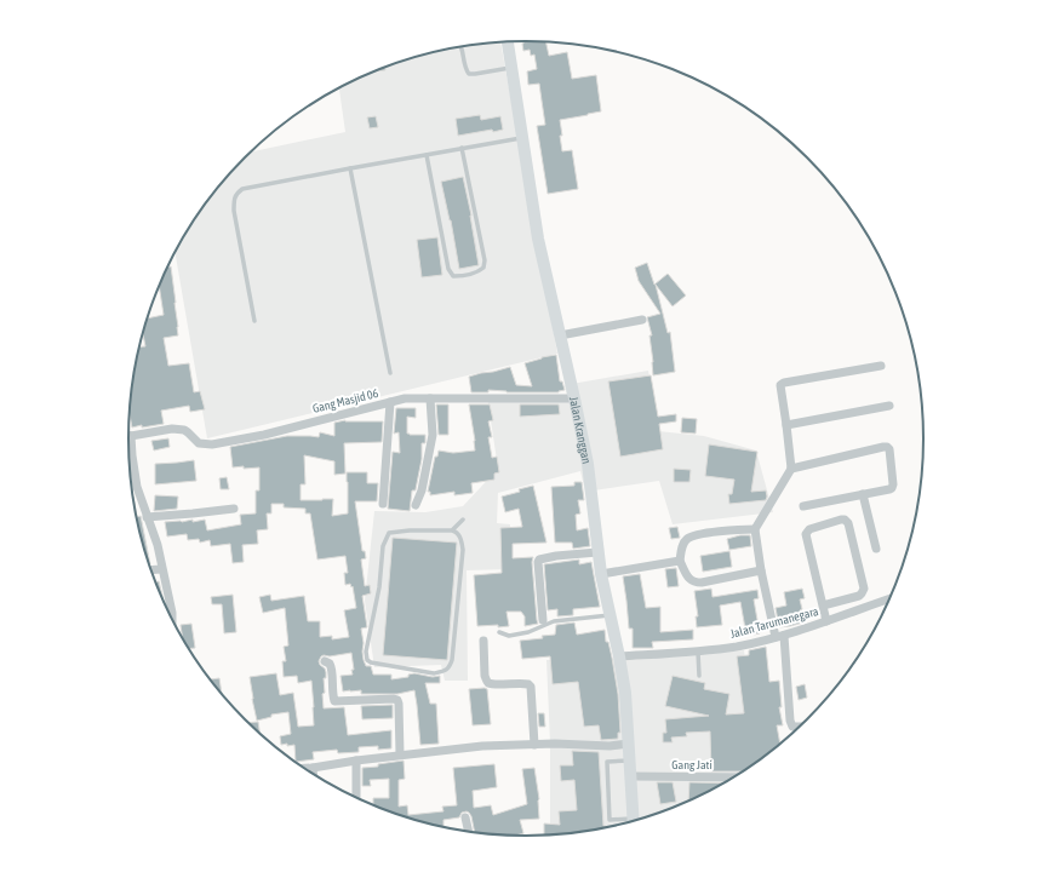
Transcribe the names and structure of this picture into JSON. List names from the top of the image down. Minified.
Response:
{"streets":{"main road":["Jalan Kranggan"],"street":["Gang Masjid 06","Jalan Tarumanegara","Gang Jati"]},"crossings":[["Gang Masjid 06","Jalan Kranggan"],["Jalan Kranggan","Jalan Tarumanegara"],["Jalan Kranggan","Gang Jati"]]}
